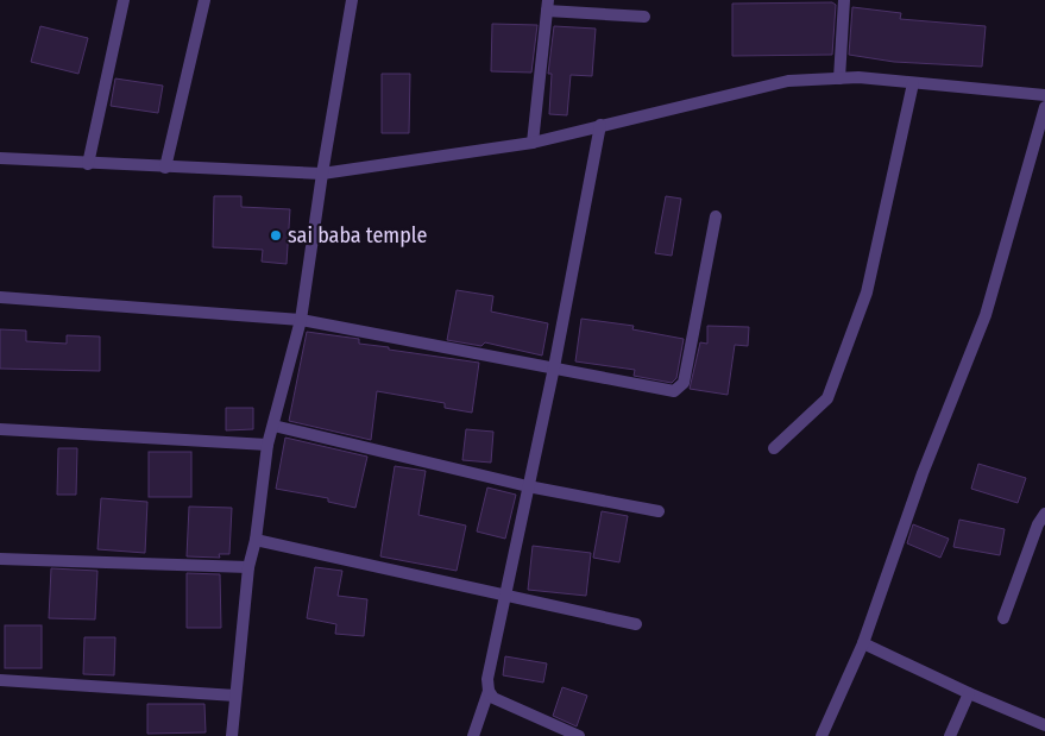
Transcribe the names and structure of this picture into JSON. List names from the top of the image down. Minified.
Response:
{"places":["sai baba temple"]}
